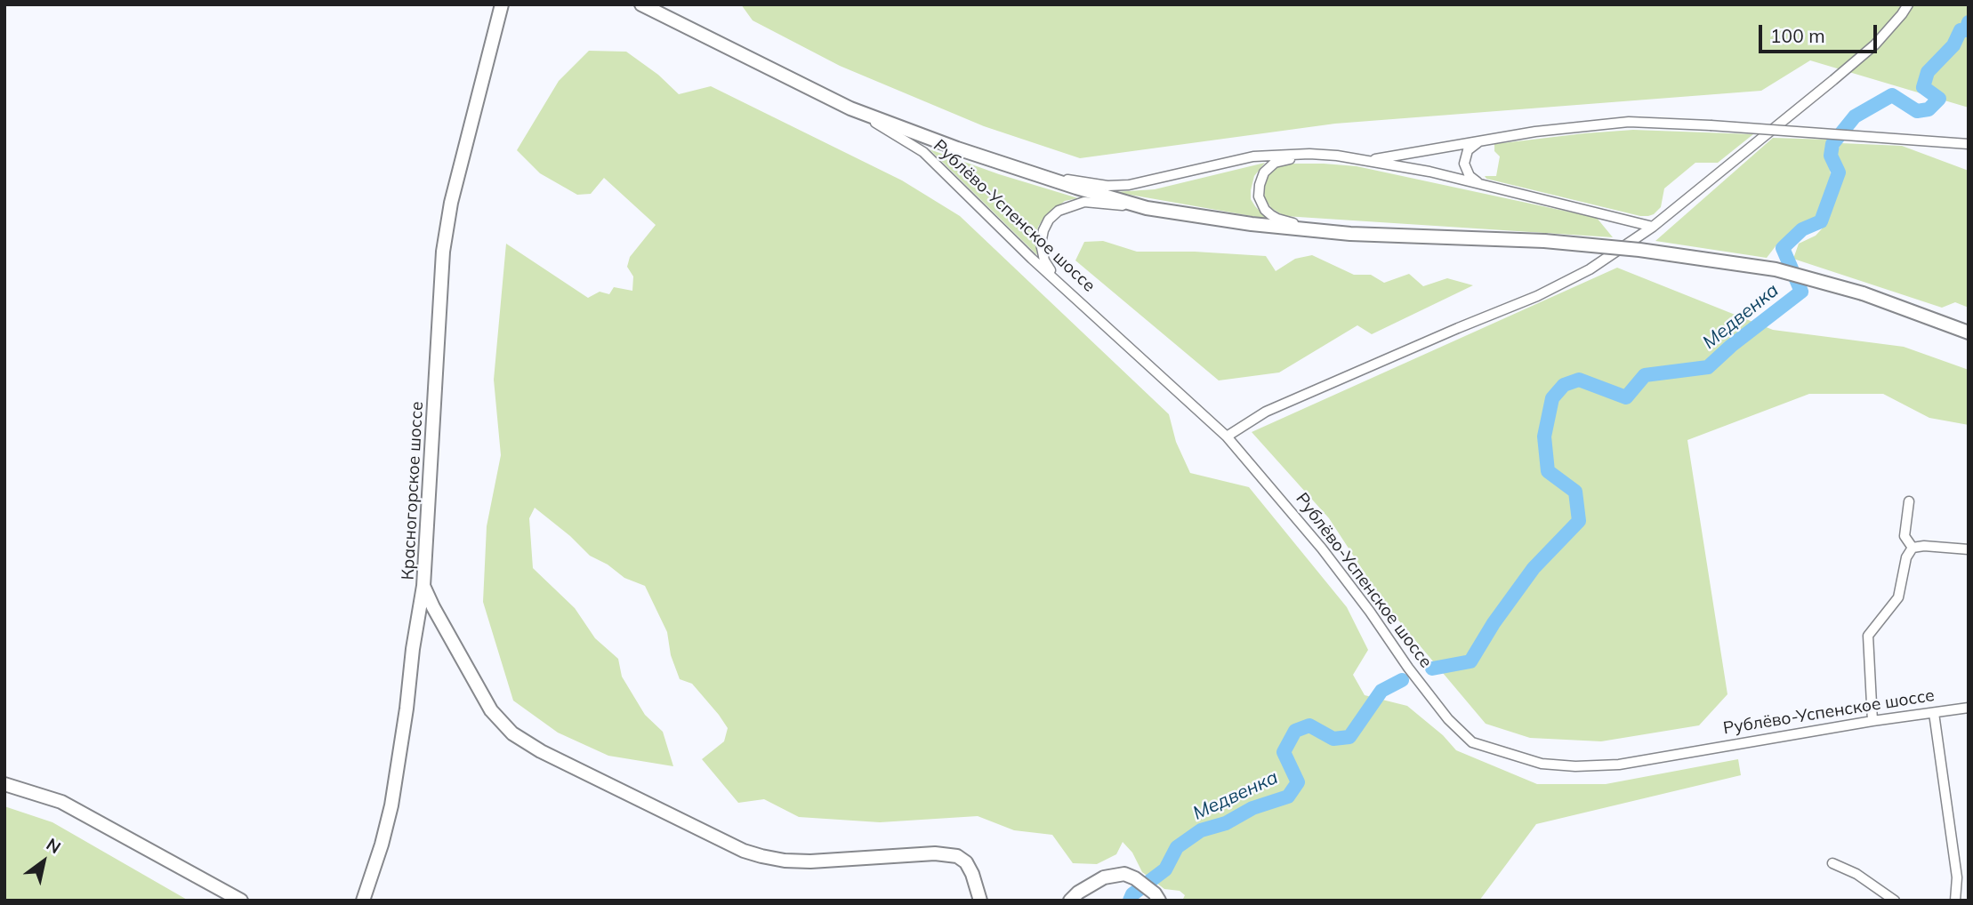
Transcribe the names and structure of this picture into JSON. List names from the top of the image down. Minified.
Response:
{"streets":{"main road":["Рублёво-Успенское шоссе","Красногорское шоссе"]},"water":["Медвенка"],"scale_bar":"100 m","north":"top right"}
